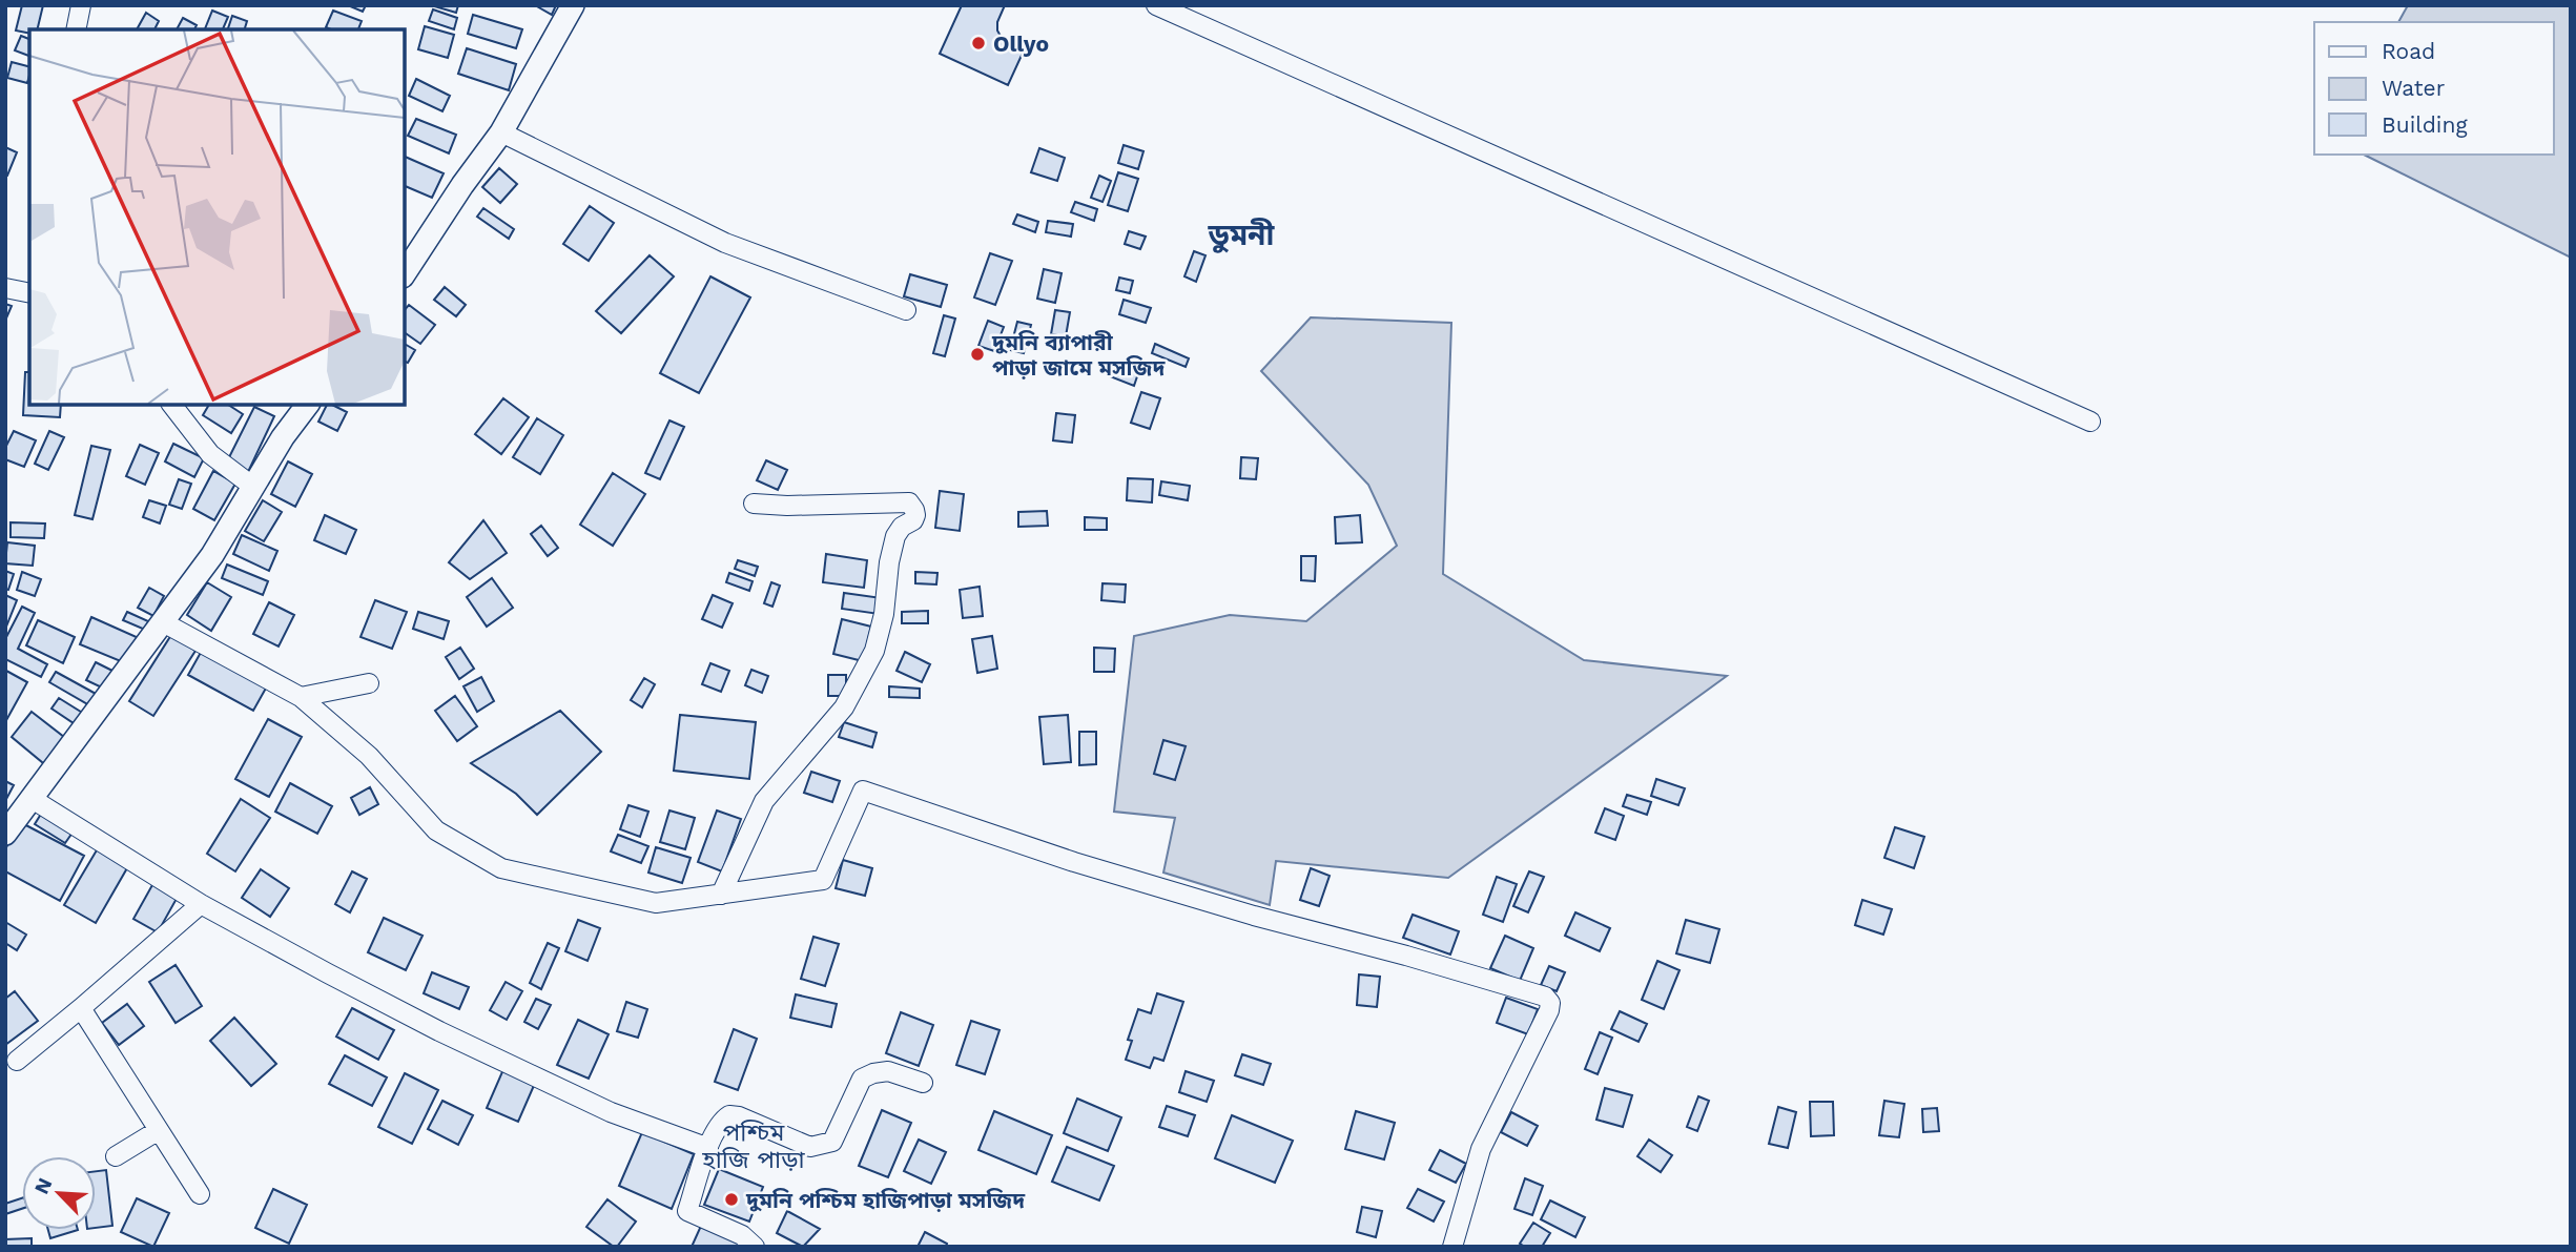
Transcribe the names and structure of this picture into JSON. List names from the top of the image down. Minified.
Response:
{"districts":["ডুমনী","পশ্চিম হাজি পাড়া"],"places":["Ollyo","দুমনি ব্যাপারী পাড়া জামে মসজিদ","দুমনি পশ্চিম হাজিপাড়া মসজিদ"],"legend":["Road","Water","Building"],"north":"top left"}
